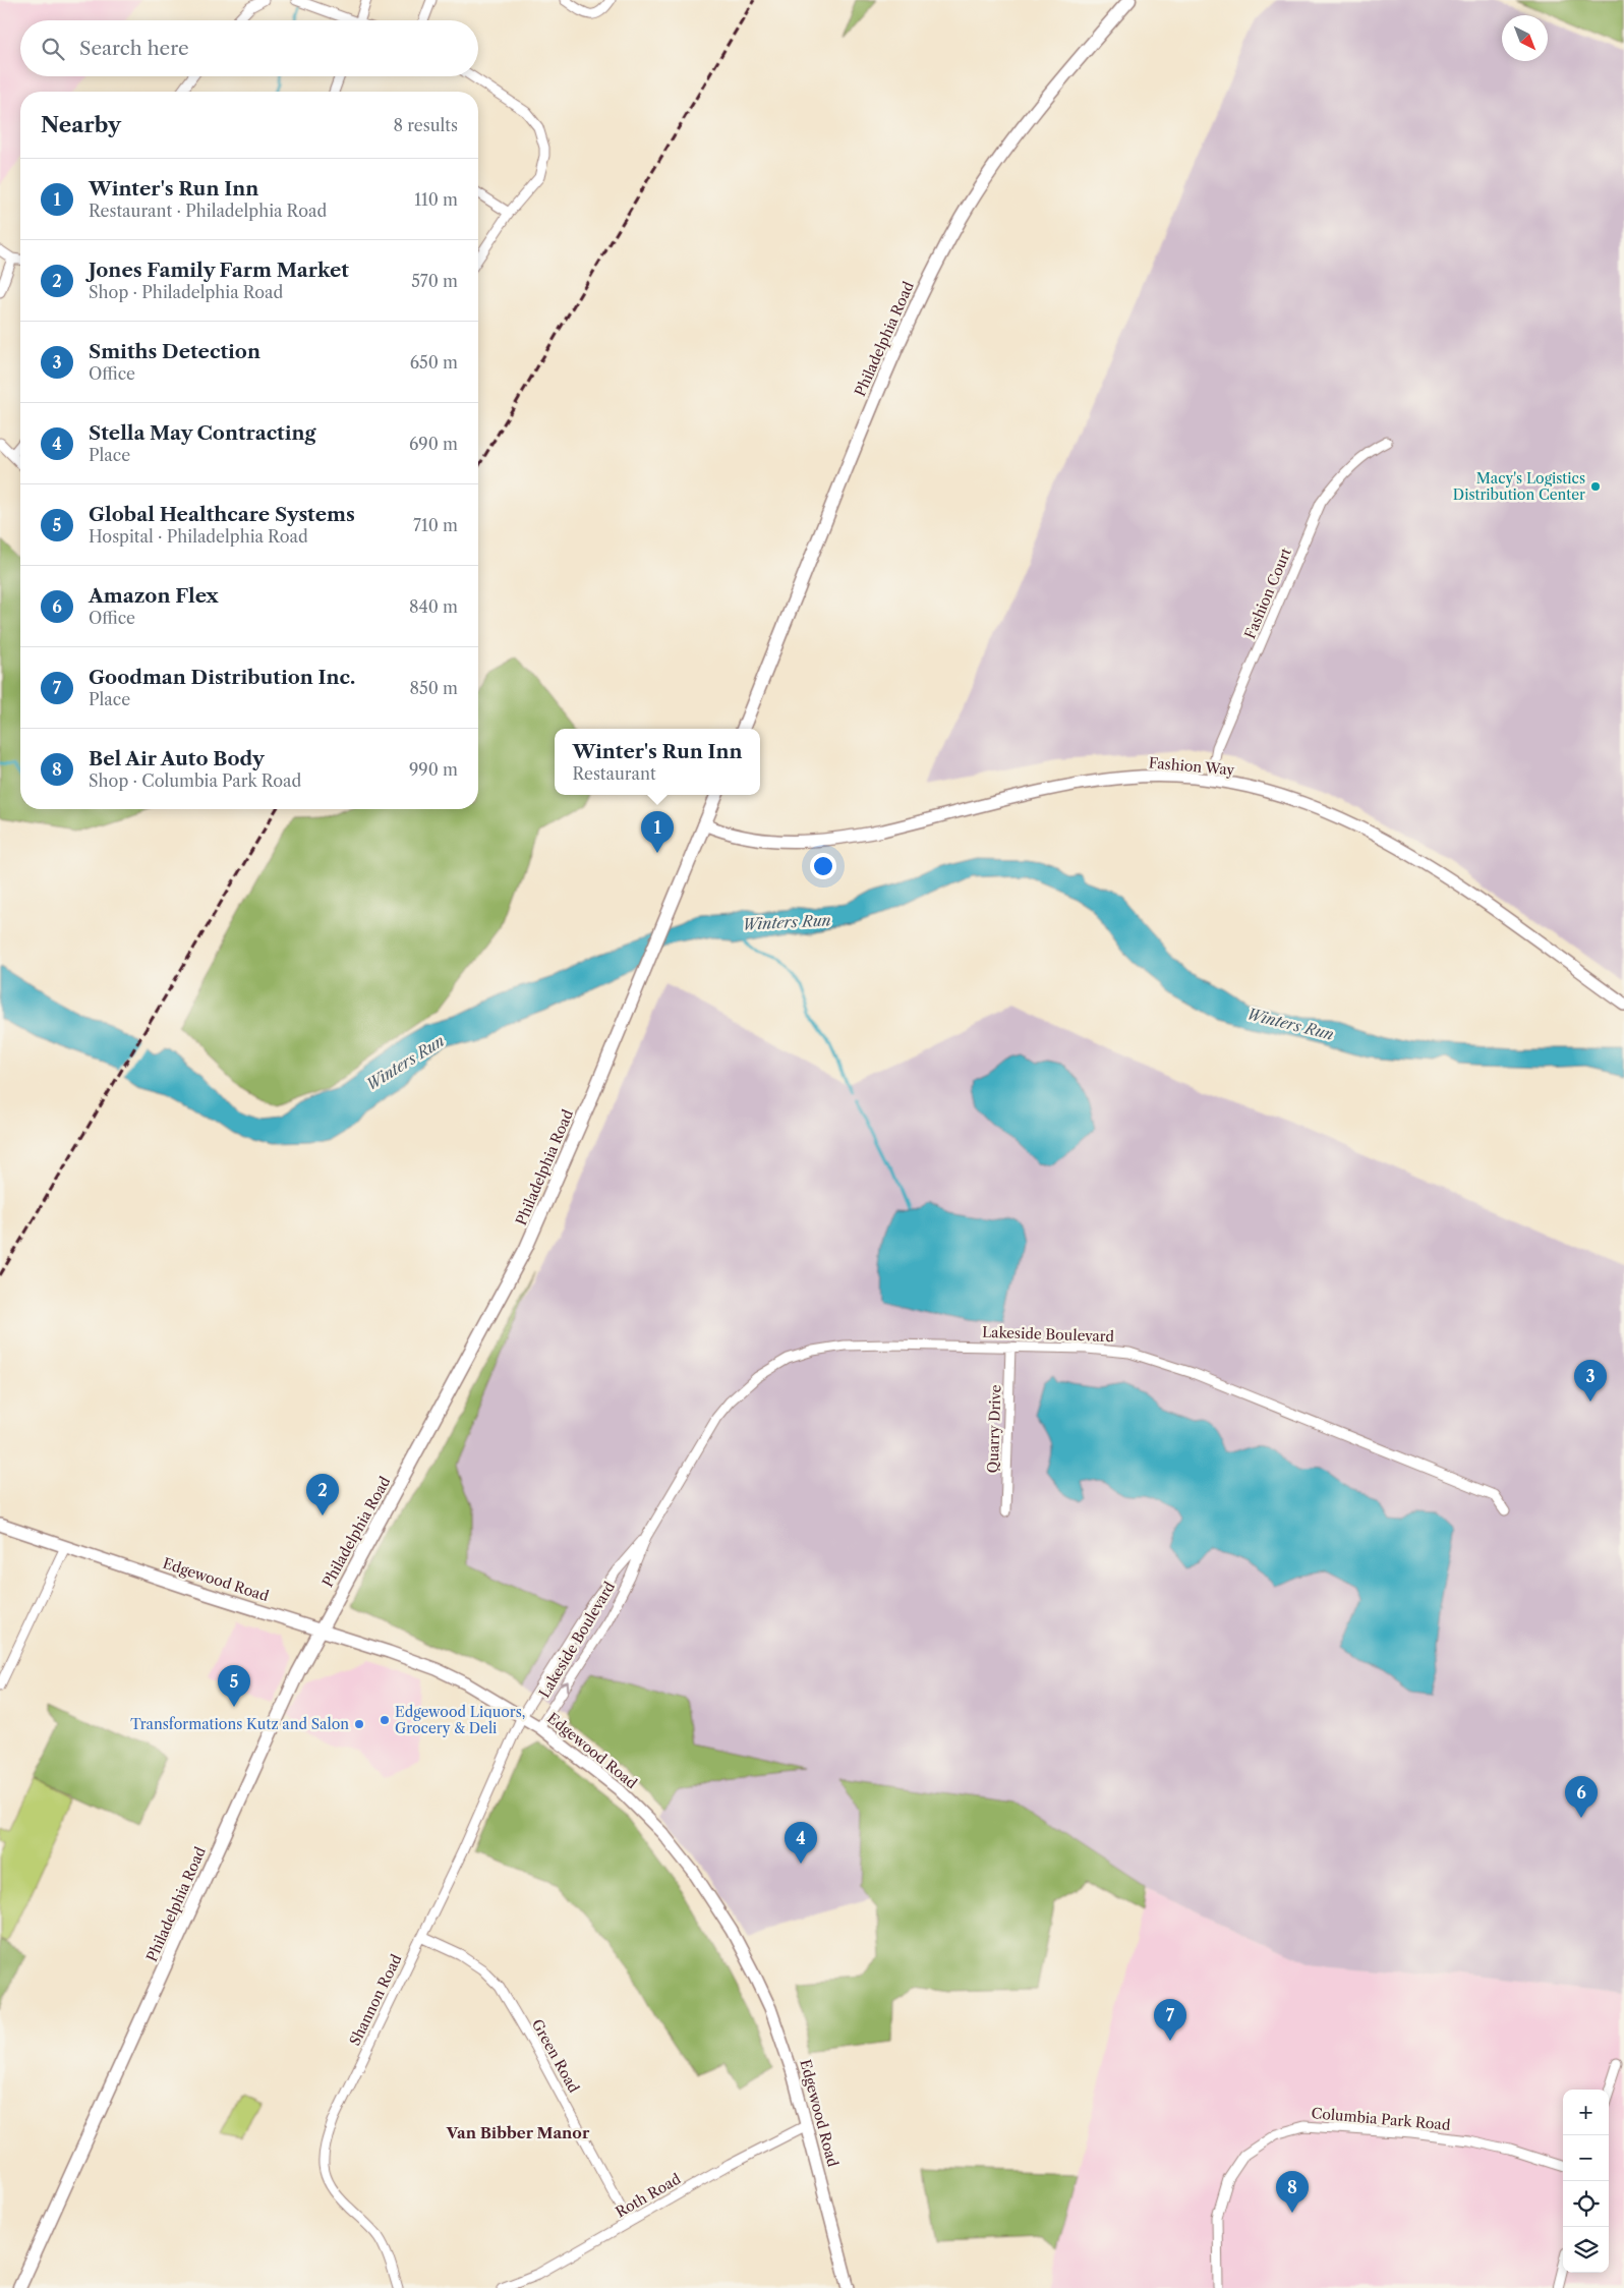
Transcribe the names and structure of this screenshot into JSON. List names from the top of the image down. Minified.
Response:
{"streets":{"main road":["Philadelphia Road"],"street":["Fashion Court","Fashion Way","Lakeside Boulevard","Quarry Drive","Edgewood Road","Shannon Road","Green Road","Columbia Park Road","Roth Road"]},"crossings":[["Philadelphia Road","Fashion Way"],["Philadelphia Road","Edgewood Road"],["Fashion Court","Fashion Way"],["Lakeside Boulevard","Quarry Drive"],["Lakeside Boulevard","Edgewood Road"],["Lakeside Boulevard","Shannon Road"],["Edgewood Road","Shannon Road"],["Edgewood Road","Roth Road"],["Shannon Road","Green Road"],["Green Road","Roth Road"]],"districts":["Van Bibber Manor"],"water":["Winters Run"],"places":["Macy's Logistics Distribution Center","Edgewood Liquors, Grocery & Deli","Transformations Kutz and Salon"],"north":"bottom right","page":{"search":"Search here","heading":["Nearby","8 results"],"list":[{"mark":"1","name":"Winter's Run Inn","note":"Restaurant · Philadelphia Road","value":"110 m"},{"mark":"2","name":"Jones Family Farm Market","note":"Shop · Philadelphia Road","value":"570 m"},{"mark":"3","name":"Smiths Detection","note":"Office","value":"650 m"},{"mark":"4","name":"Stella May Contracting","note":"Place","value":"690 m"},{"mark":"5","name":"Global Healthcare Systems","note":"Hospital · Philadelphia Road","value":"710 m"},{"mark":"6","name":"Amazon Flex","note":"Office","value":"840 m"},{"mark":"7","name":"Goodman Distribution Inc.","note":"Place","value":"850 m"},{"mark":"8","name":"Bel Air Auto Body","note":"Shop · Columbia Park Road","value":"990 m"}],"popup":["Winter's Run Inn","Restaurant"],"pins":["1","3","2","5","6","4","7","8"],"map_buttons":["+","−"]}}
